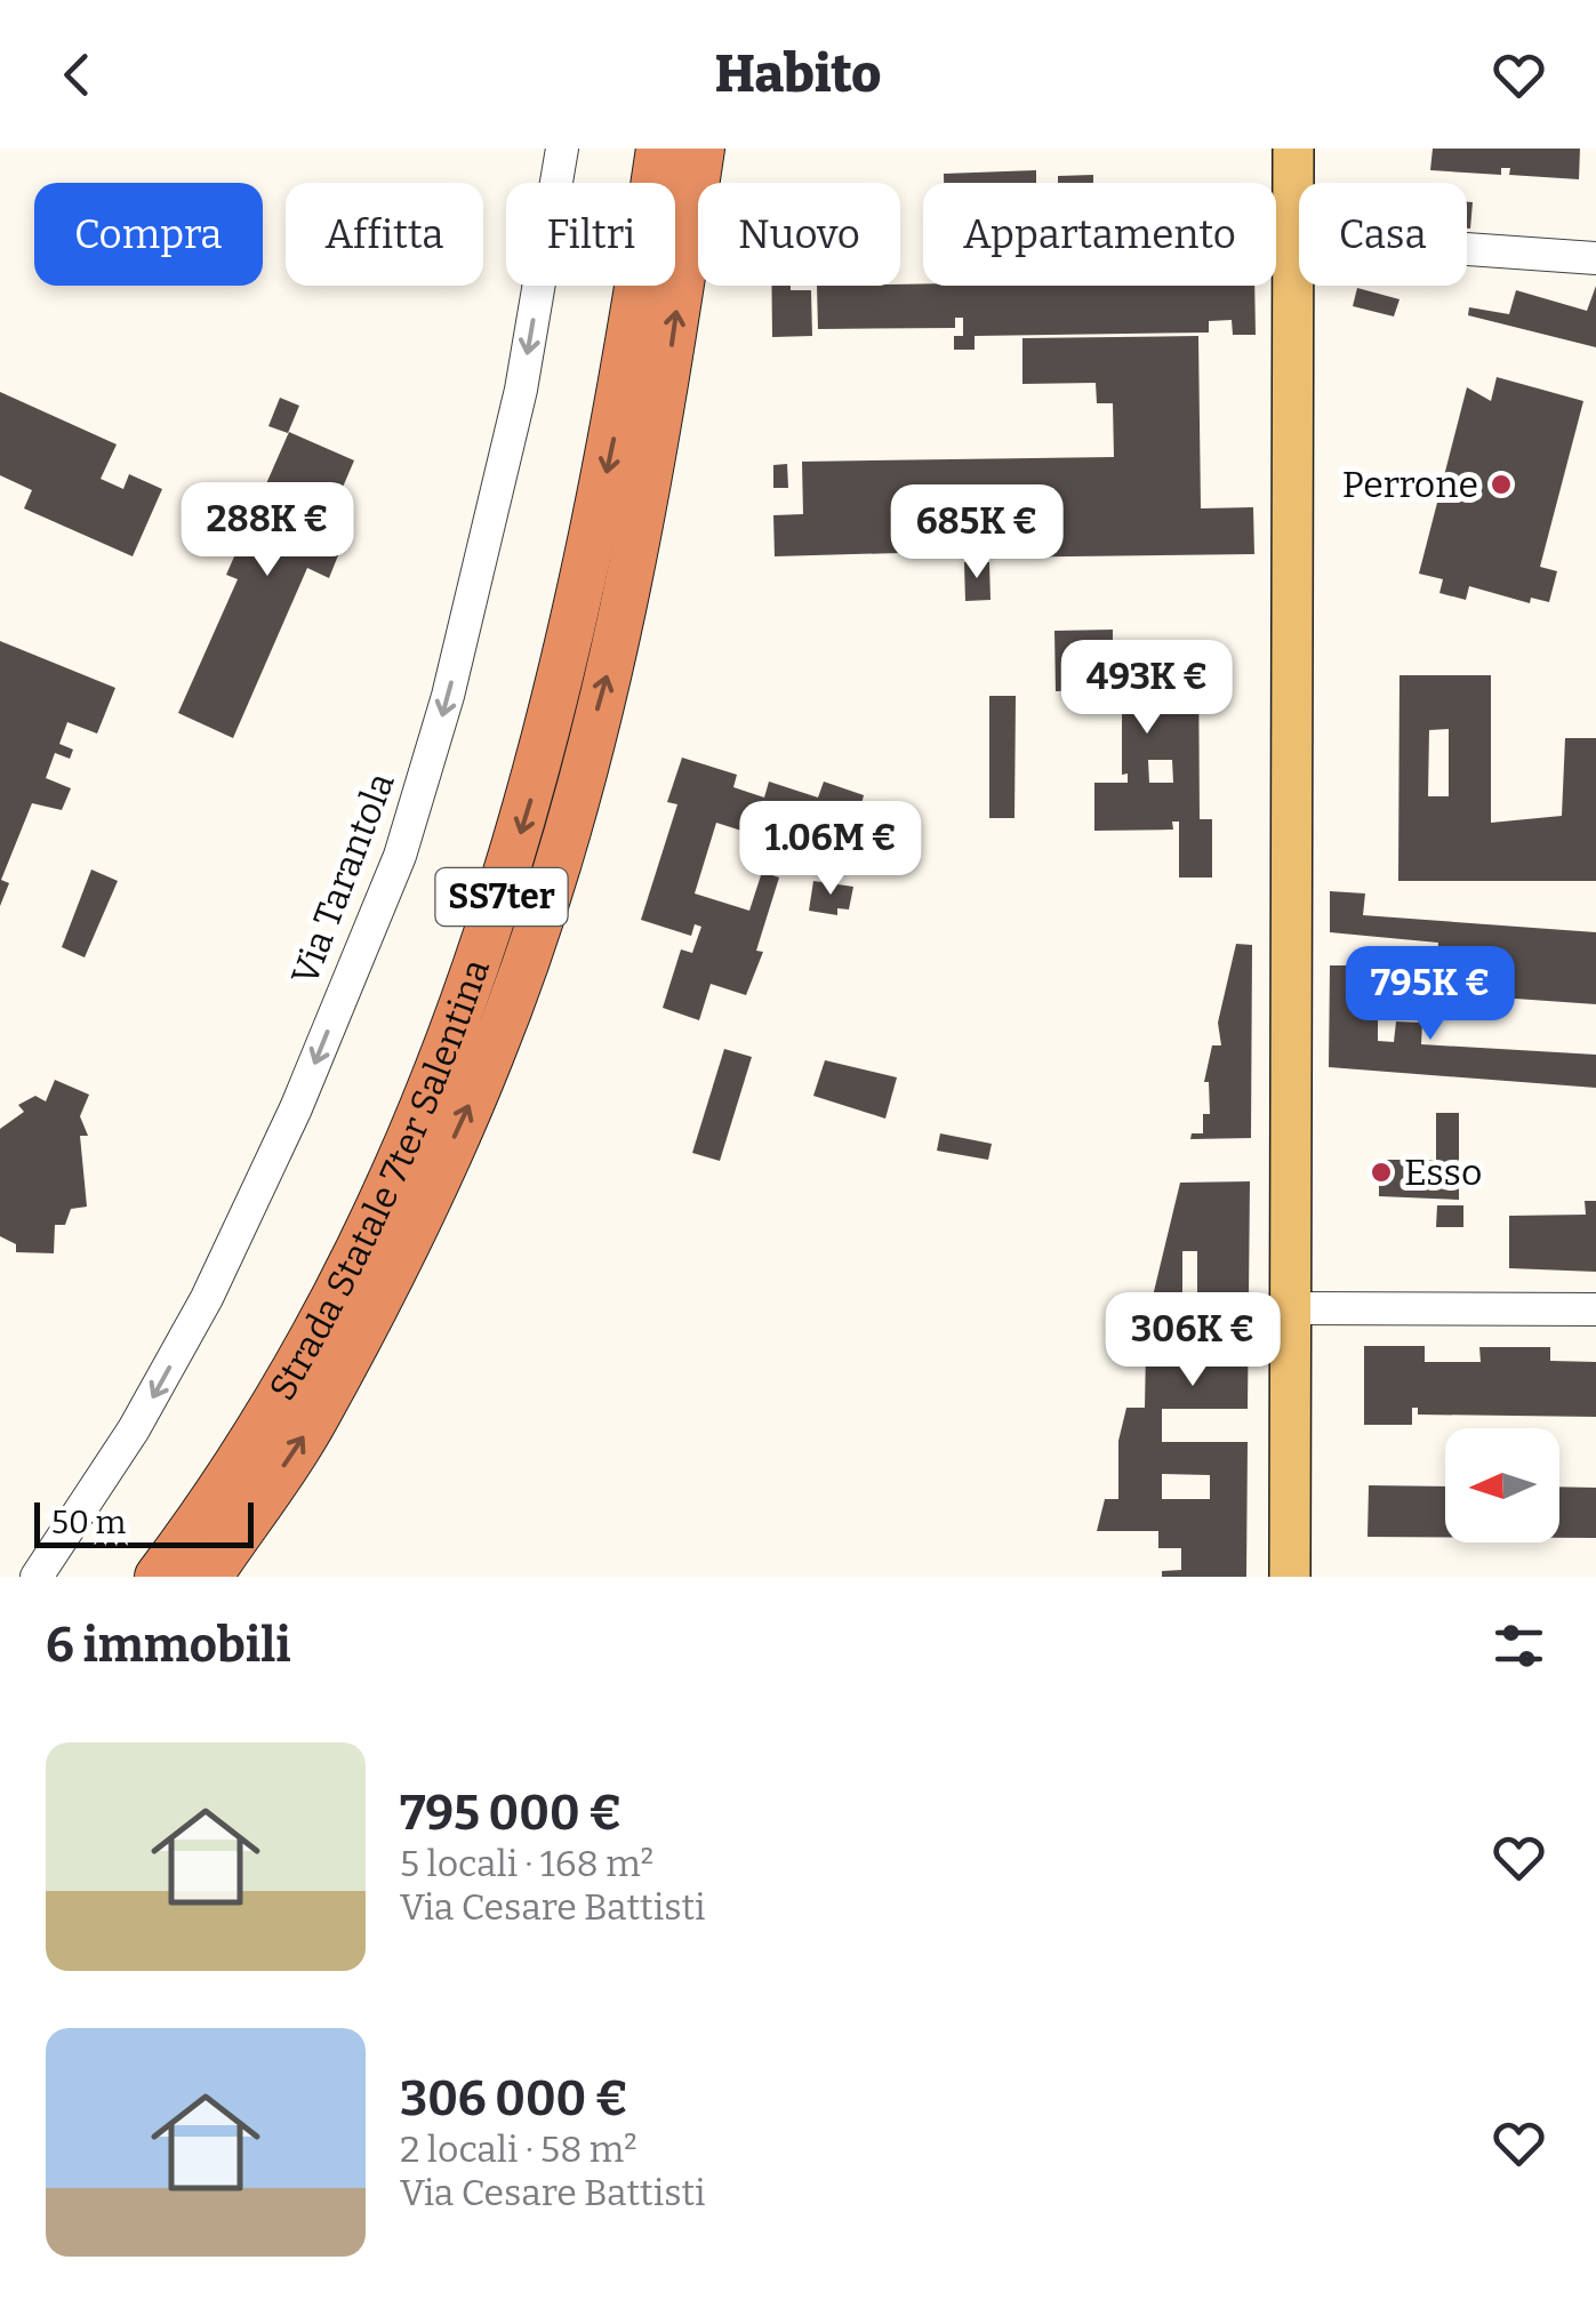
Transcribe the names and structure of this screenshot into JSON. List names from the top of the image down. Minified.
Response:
{"streets":{"highway":["SS7ter","Strada Statale 7ter Salentina"],"street":["Via Tarantola"]},"one_way":["Via Tarantola"],"places":["Perrone","Esso"],"scale_bar":"50 m","north":"left","page":{"header":"Habito","chip":["Compra","Affitta","Filtri","Nuovo","Appartamento","Casa"],"price":["288K €","685K €","493K €","1.06M €","795K €","306K €"],"scale":"50 m","heading":"6 immobili","list":[{"name":"795 000 €","note":"5 locali · 168 m² · Via Cesare Battisti"},{"name":"306 000 €","note":"2 locali · 58 m² · Via Cesare Battisti"}]}}
